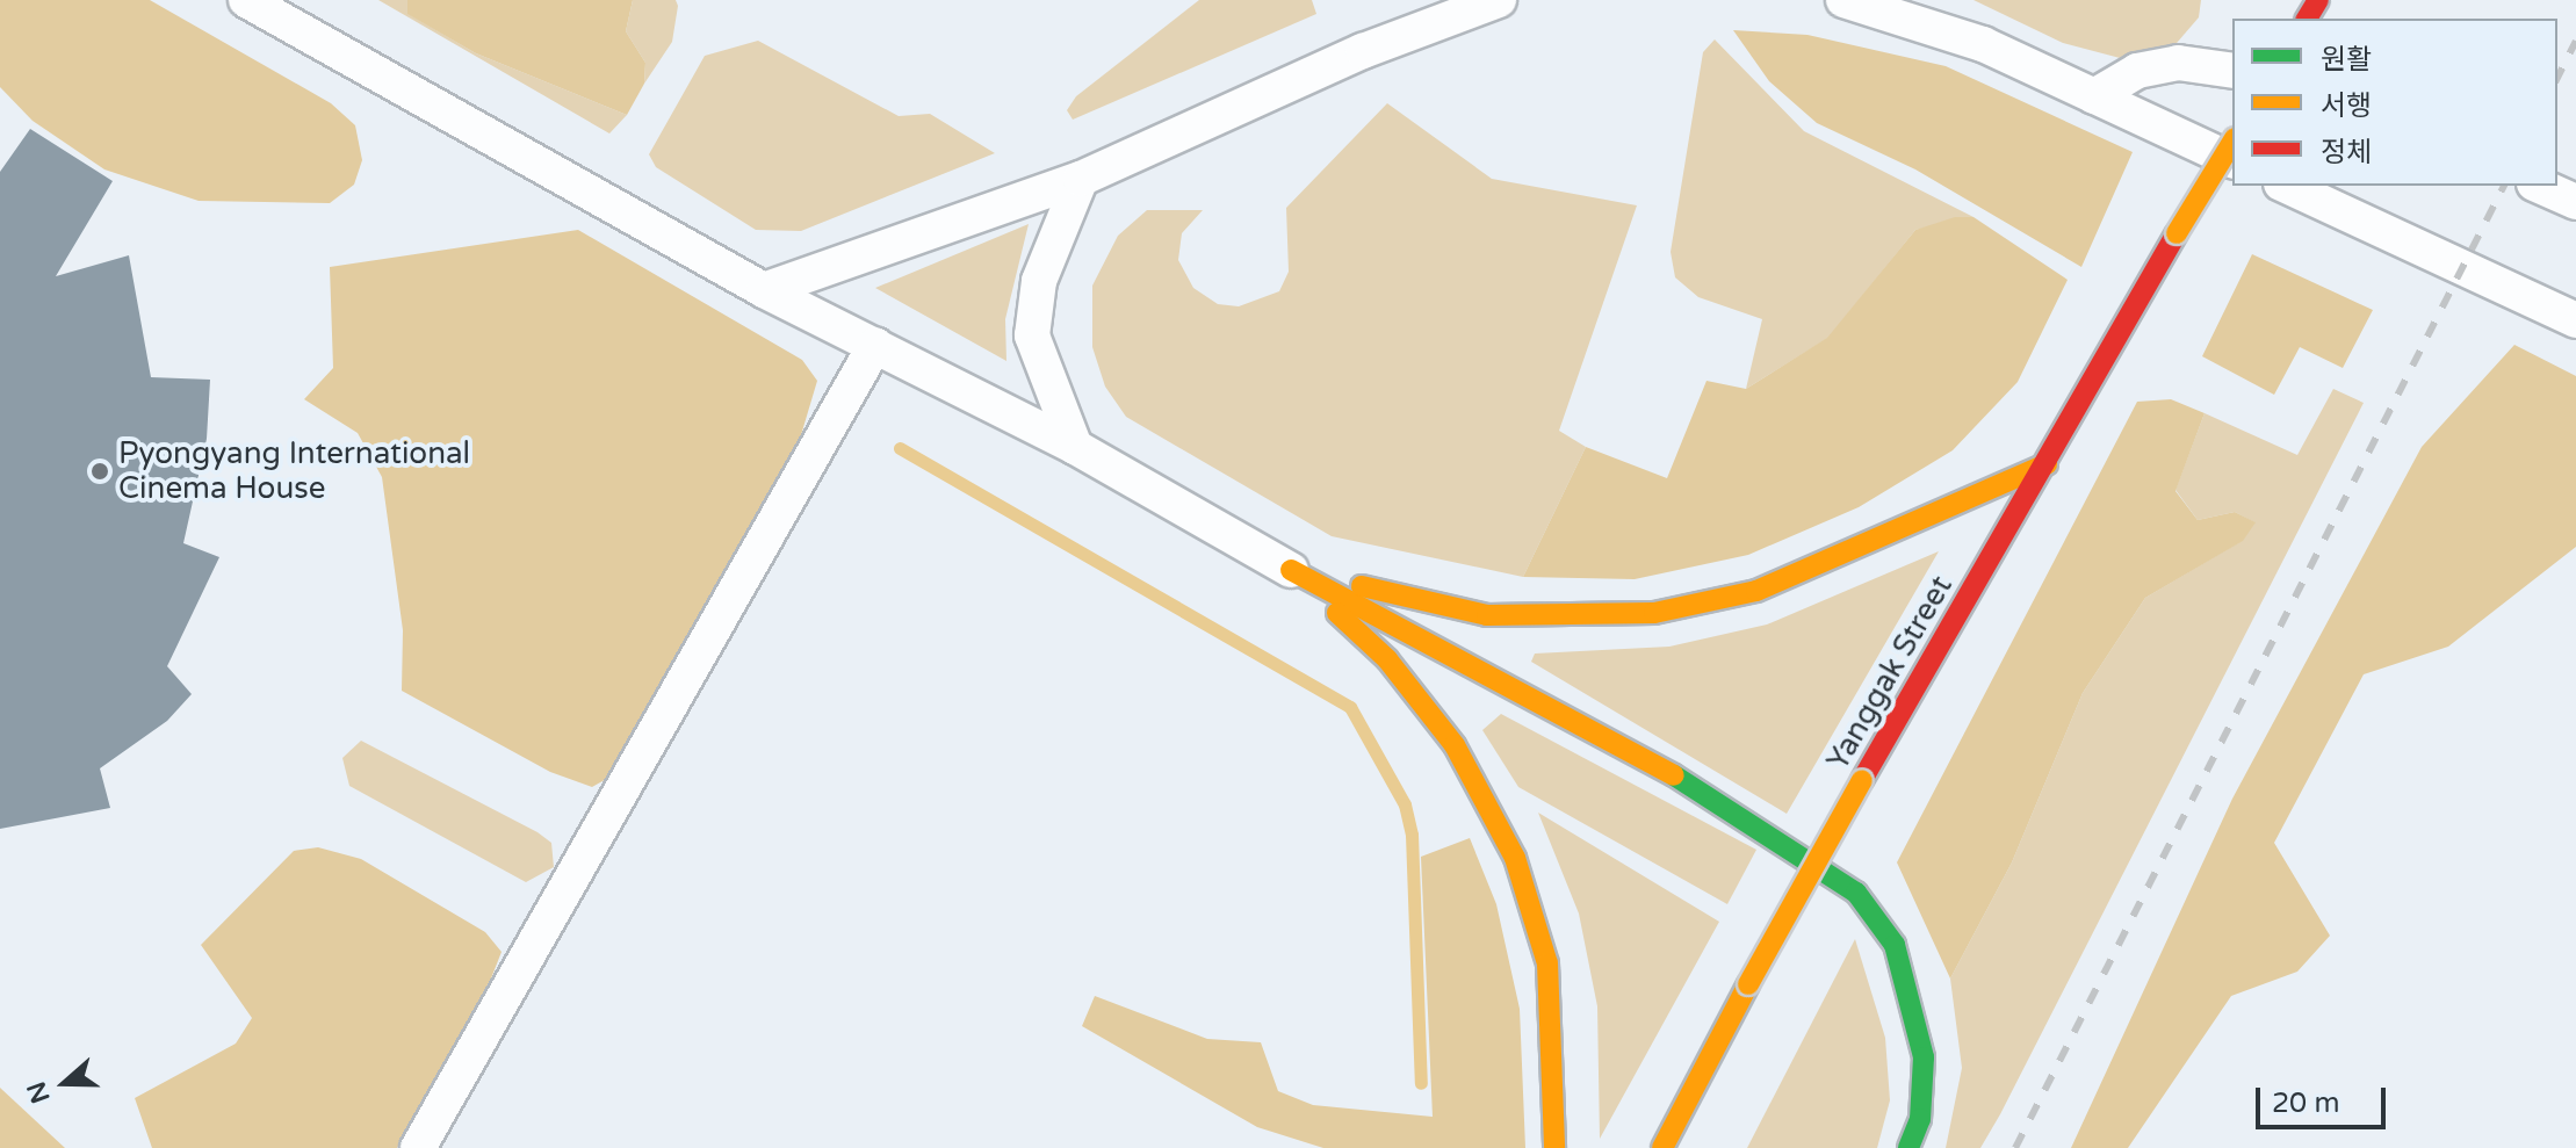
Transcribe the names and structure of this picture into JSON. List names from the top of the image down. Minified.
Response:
{"streets":{"main road":["Yanggak Street"]},"places":["Pyongyang International Cinema House"],"legend":["원활","서행","정체"],"scale_bar":"20 m","north":"left"}
